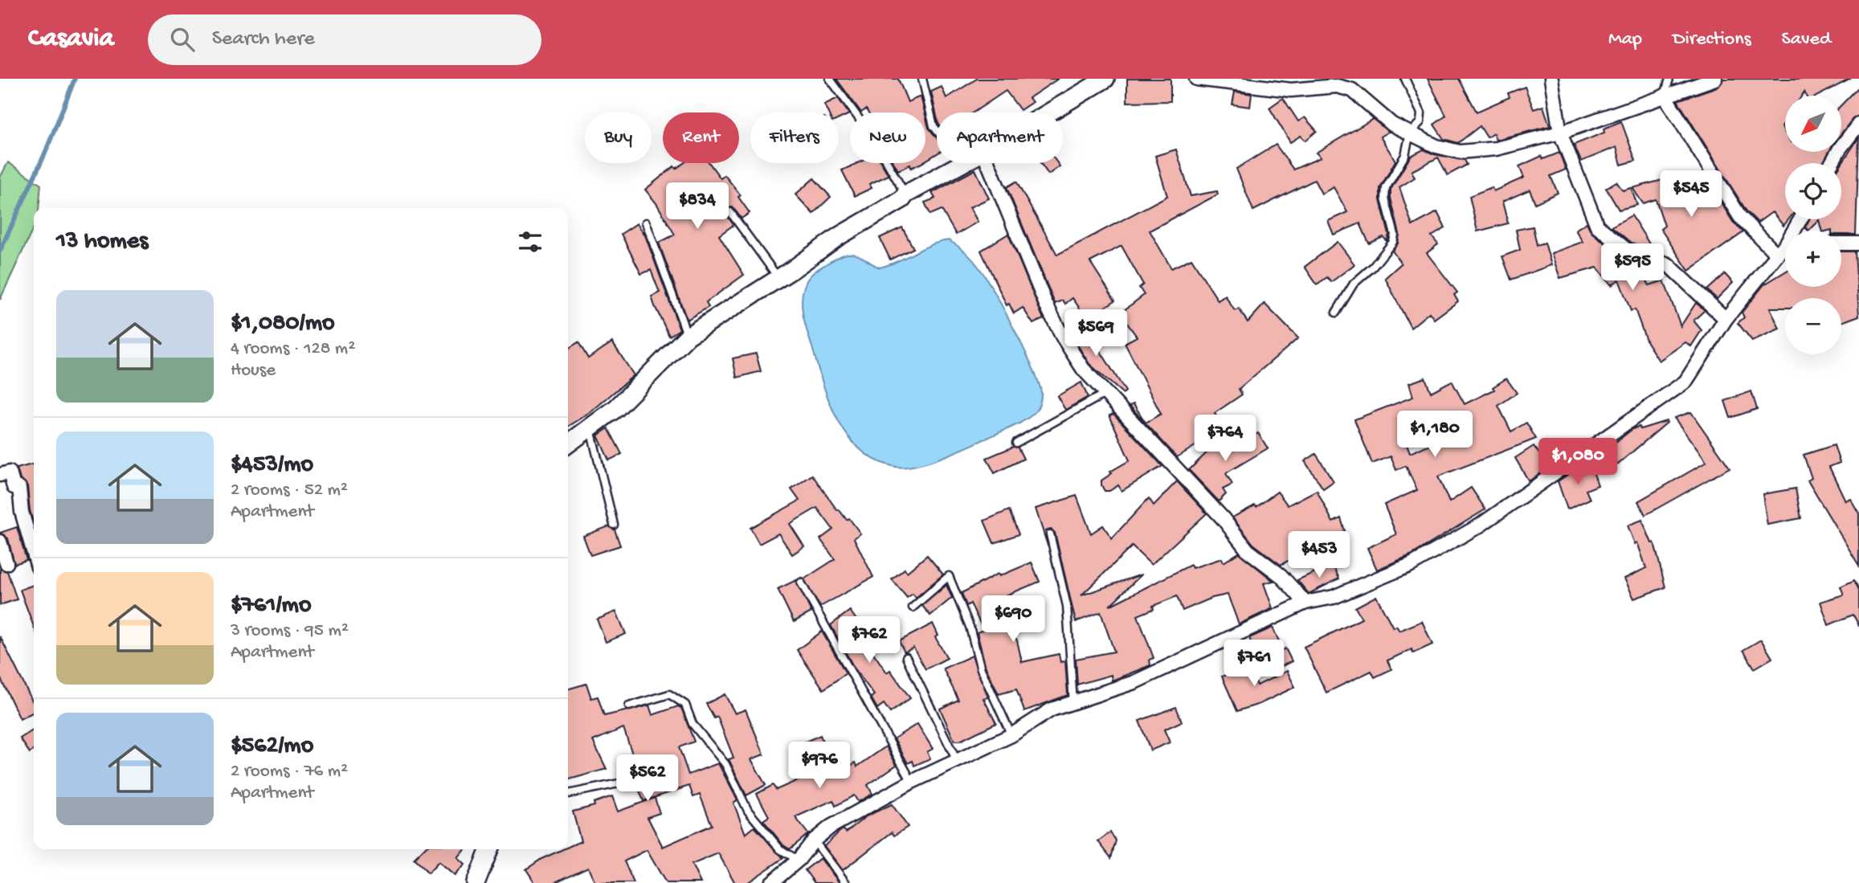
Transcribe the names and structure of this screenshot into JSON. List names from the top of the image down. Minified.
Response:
{"north":"bottom left","page":{"header":"Casavia","search":"Search here","nav":["Map","Directions","Saved"],"map_buttons":["+","−"],"chip":["Buy","Rent","Filters","New","Apartment"],"price":["$545","$834","$595","$569","$1,180","$764","$1,080","$453","$690","$762","$761","$976","$562"],"heading":"13 homes","list":[{"name":"$1,080/mo","note":"4 rooms · 128 m² · House"},{"name":"$453/mo","note":"2 rooms · 52 m² · Apartment"},{"name":"$761/mo","note":"3 rooms · 95 m² · Apartment"},{"name":"$562/mo","note":"2 rooms · 76 m² · Apartment"}]}}
